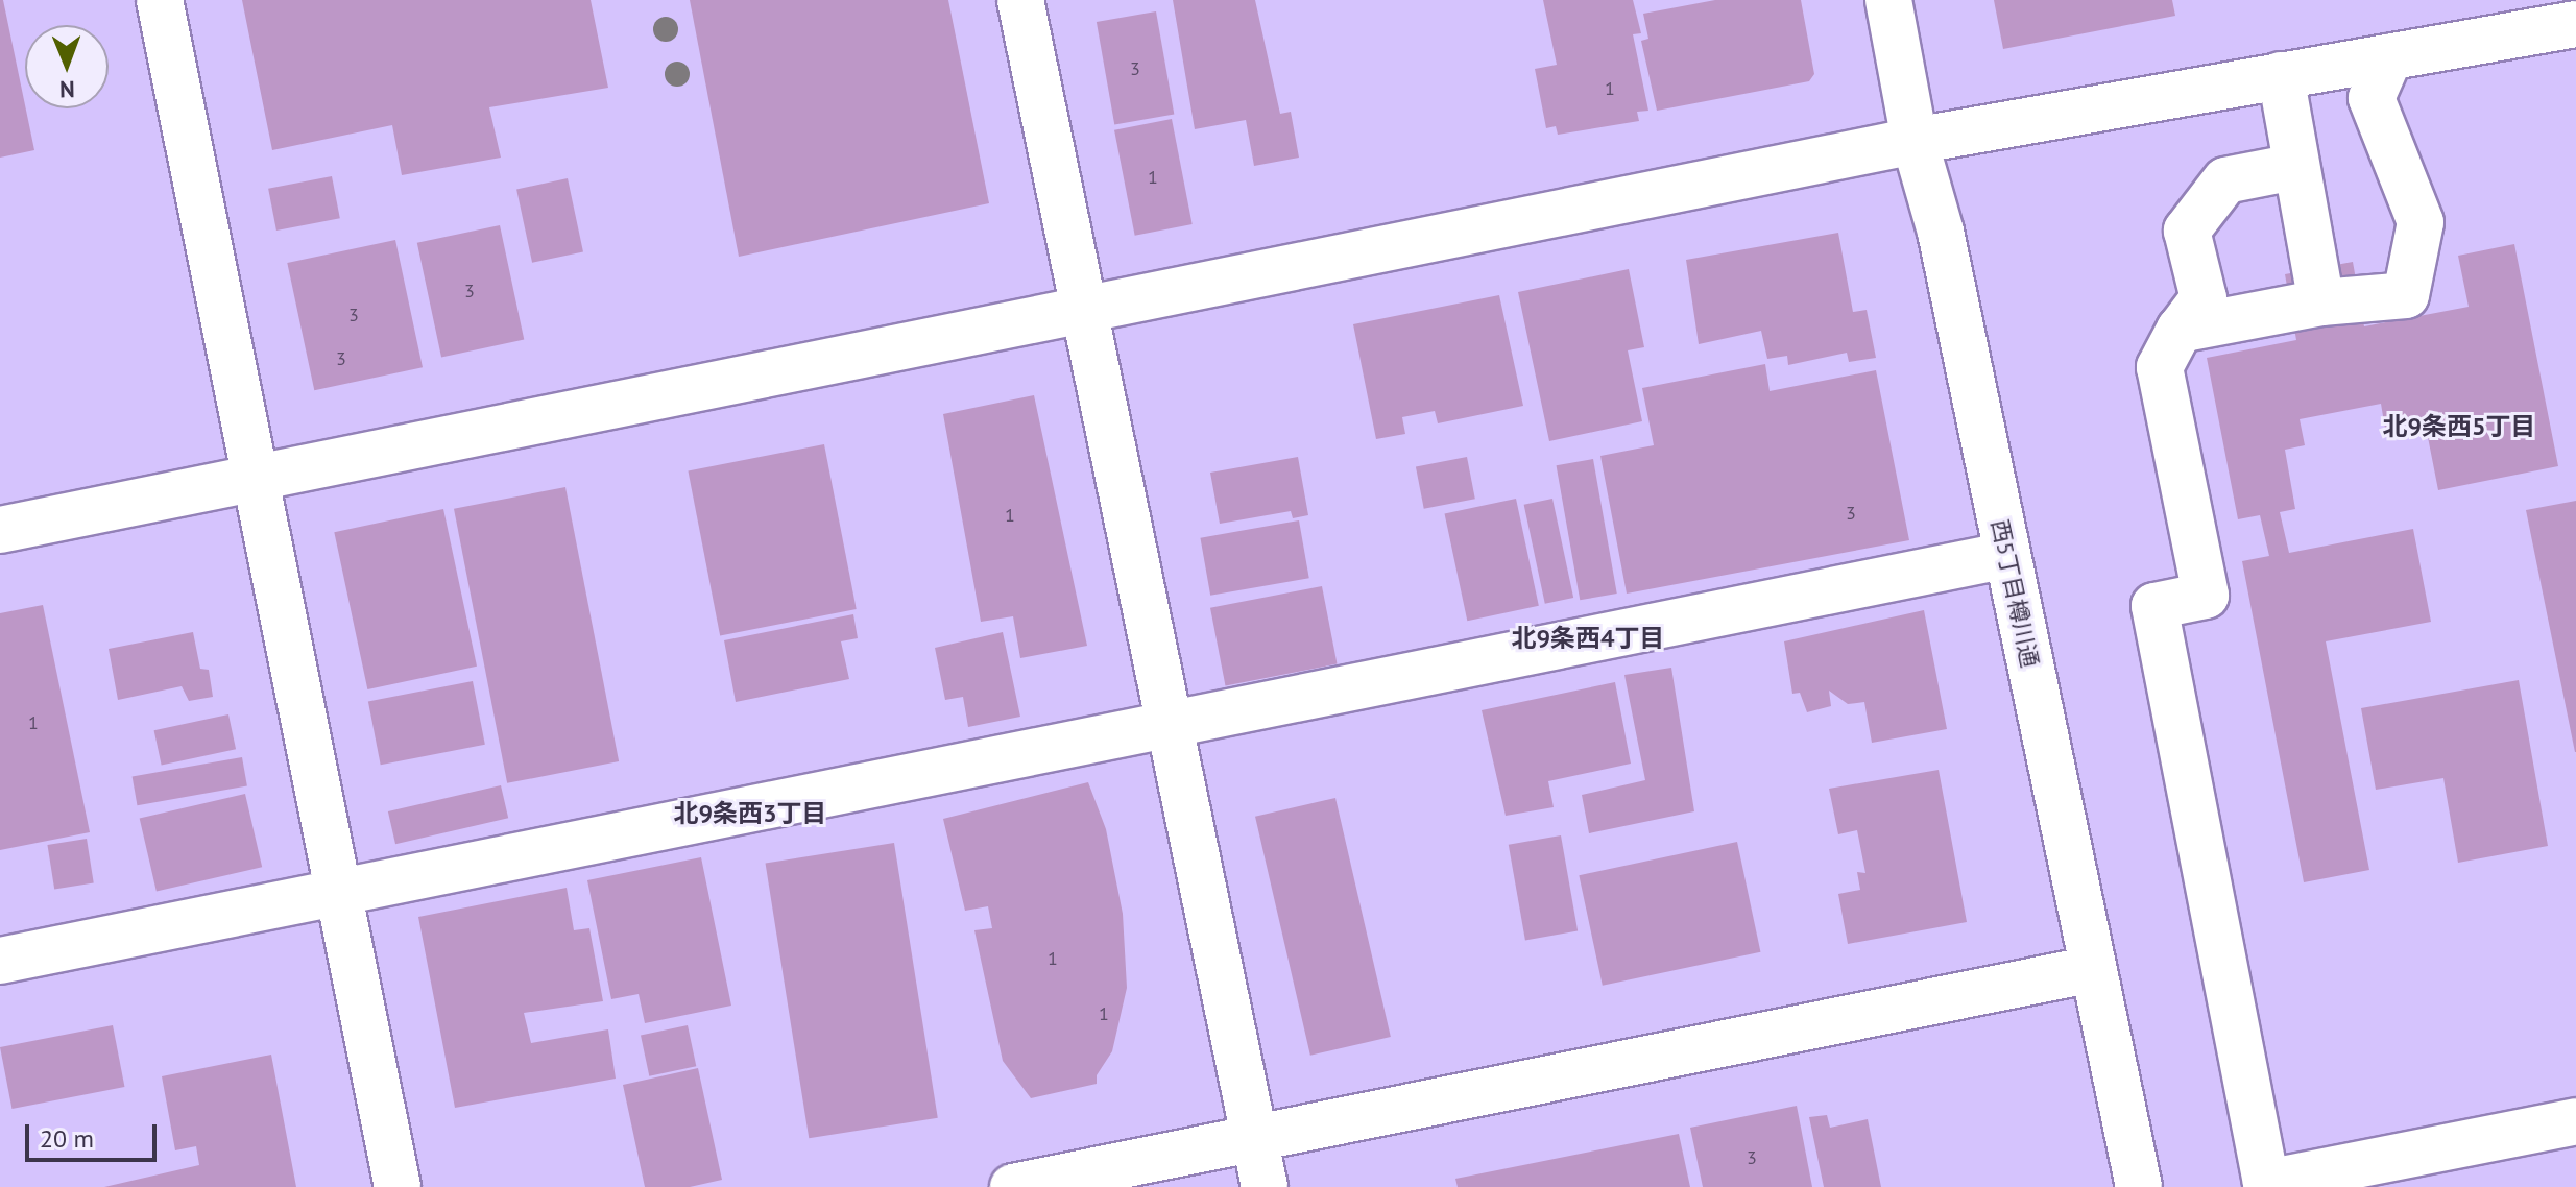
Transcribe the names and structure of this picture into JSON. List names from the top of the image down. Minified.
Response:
{"streets":{"street":["西5丁目樽川通"]},"districts":["北9条西5丁目","北9条西4丁目","北9条西3丁目"],"house_numbers":["3","1","1","3","3","3","3","1","1","1","1","3"],"scale_bar":"20 m","north":"bottom"}
